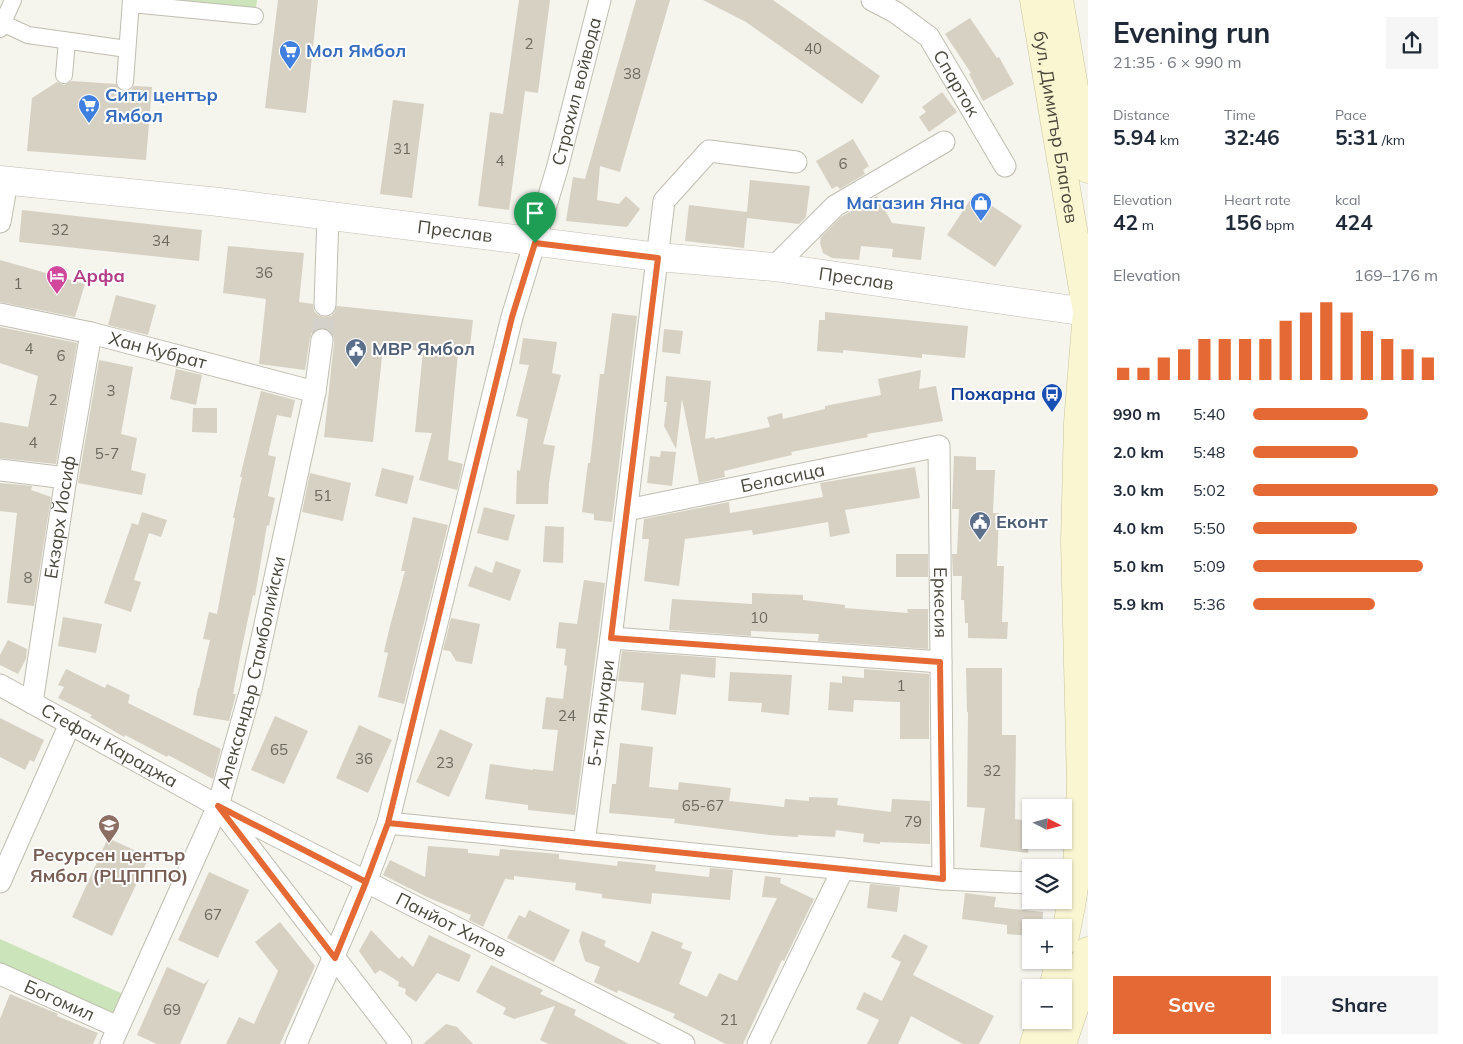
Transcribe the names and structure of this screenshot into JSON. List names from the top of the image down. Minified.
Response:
{"streets":{"main road":["бул. Димитър Благоев"],"street":["Спарток","Страхил войвода","Преслав","Хан Кубрат","Беласица","Екзарх Йосиф","Еркесия","Александър Стамболийски","5-ти Януари","Стефан Караджа","Панйот Хитов","Богомил"]},"crossings":[["Страхил войвода","Преслав"],["Страхил войвода","Панйот Хитов"],["бул. Димитър Благоев","Преслав"],["Преслав","5-ти Януари"],["Хан Кубрат","Екзарх Йосиф"],["Хан Кубрат","Александър Стамболийски"],["Беласица","Еркесия"],["Беласица","5-ти Януари"],["Екзарх Йосиф","Стефан Караджа"],["Александър Стамболийски","Стефан Караджа"],["Александър Стамболийски","Панйот Хитов"],["Александър Стамболийски","Богомил"],["Стефан Караджа","Панйот Хитов"]],"places":{"supermarket":["Мол Ямбол","Сити център Ямбол"],"shop":["Магазин Яна"],"hotel":["Арфа"],"public building":["МВР Ямбол","Еконт"],"bus stop":["Пожарна"],"school or university":["Ресурсен център Ямбол (РЦПППО)"]},"house_numbers":["2","40","38","31","4","6","32","34","36","1","4","6","3","2","4","5-7","51","8","10","1","24","65","36","23","32","65-67","79","67","69","21"],"north":"right","page":{"heading":["Evening run","21:35 · 6 × 990 m"],"stats":[["Distance","5.94 km"],["Time","32:46"],["Pace","5:31 /km"],["Elevation","42 m"],["Heart rate","156 bpm"],["kcal","424"]],"chart":["Elevation","169–176 m"],"list":[{"name":"990 m","note":"5:40"},{"name":"2.0 km","note":"5:48"},{"name":"3.0 km","note":"5:02"},{"name":"4.0 km","note":"5:50"},{"name":"5.0 km","note":"5:09"},{"name":"5.9 km","note":"5:36"}],"map_buttons":["+","−"],"buttons":["Save","Share"]}}
